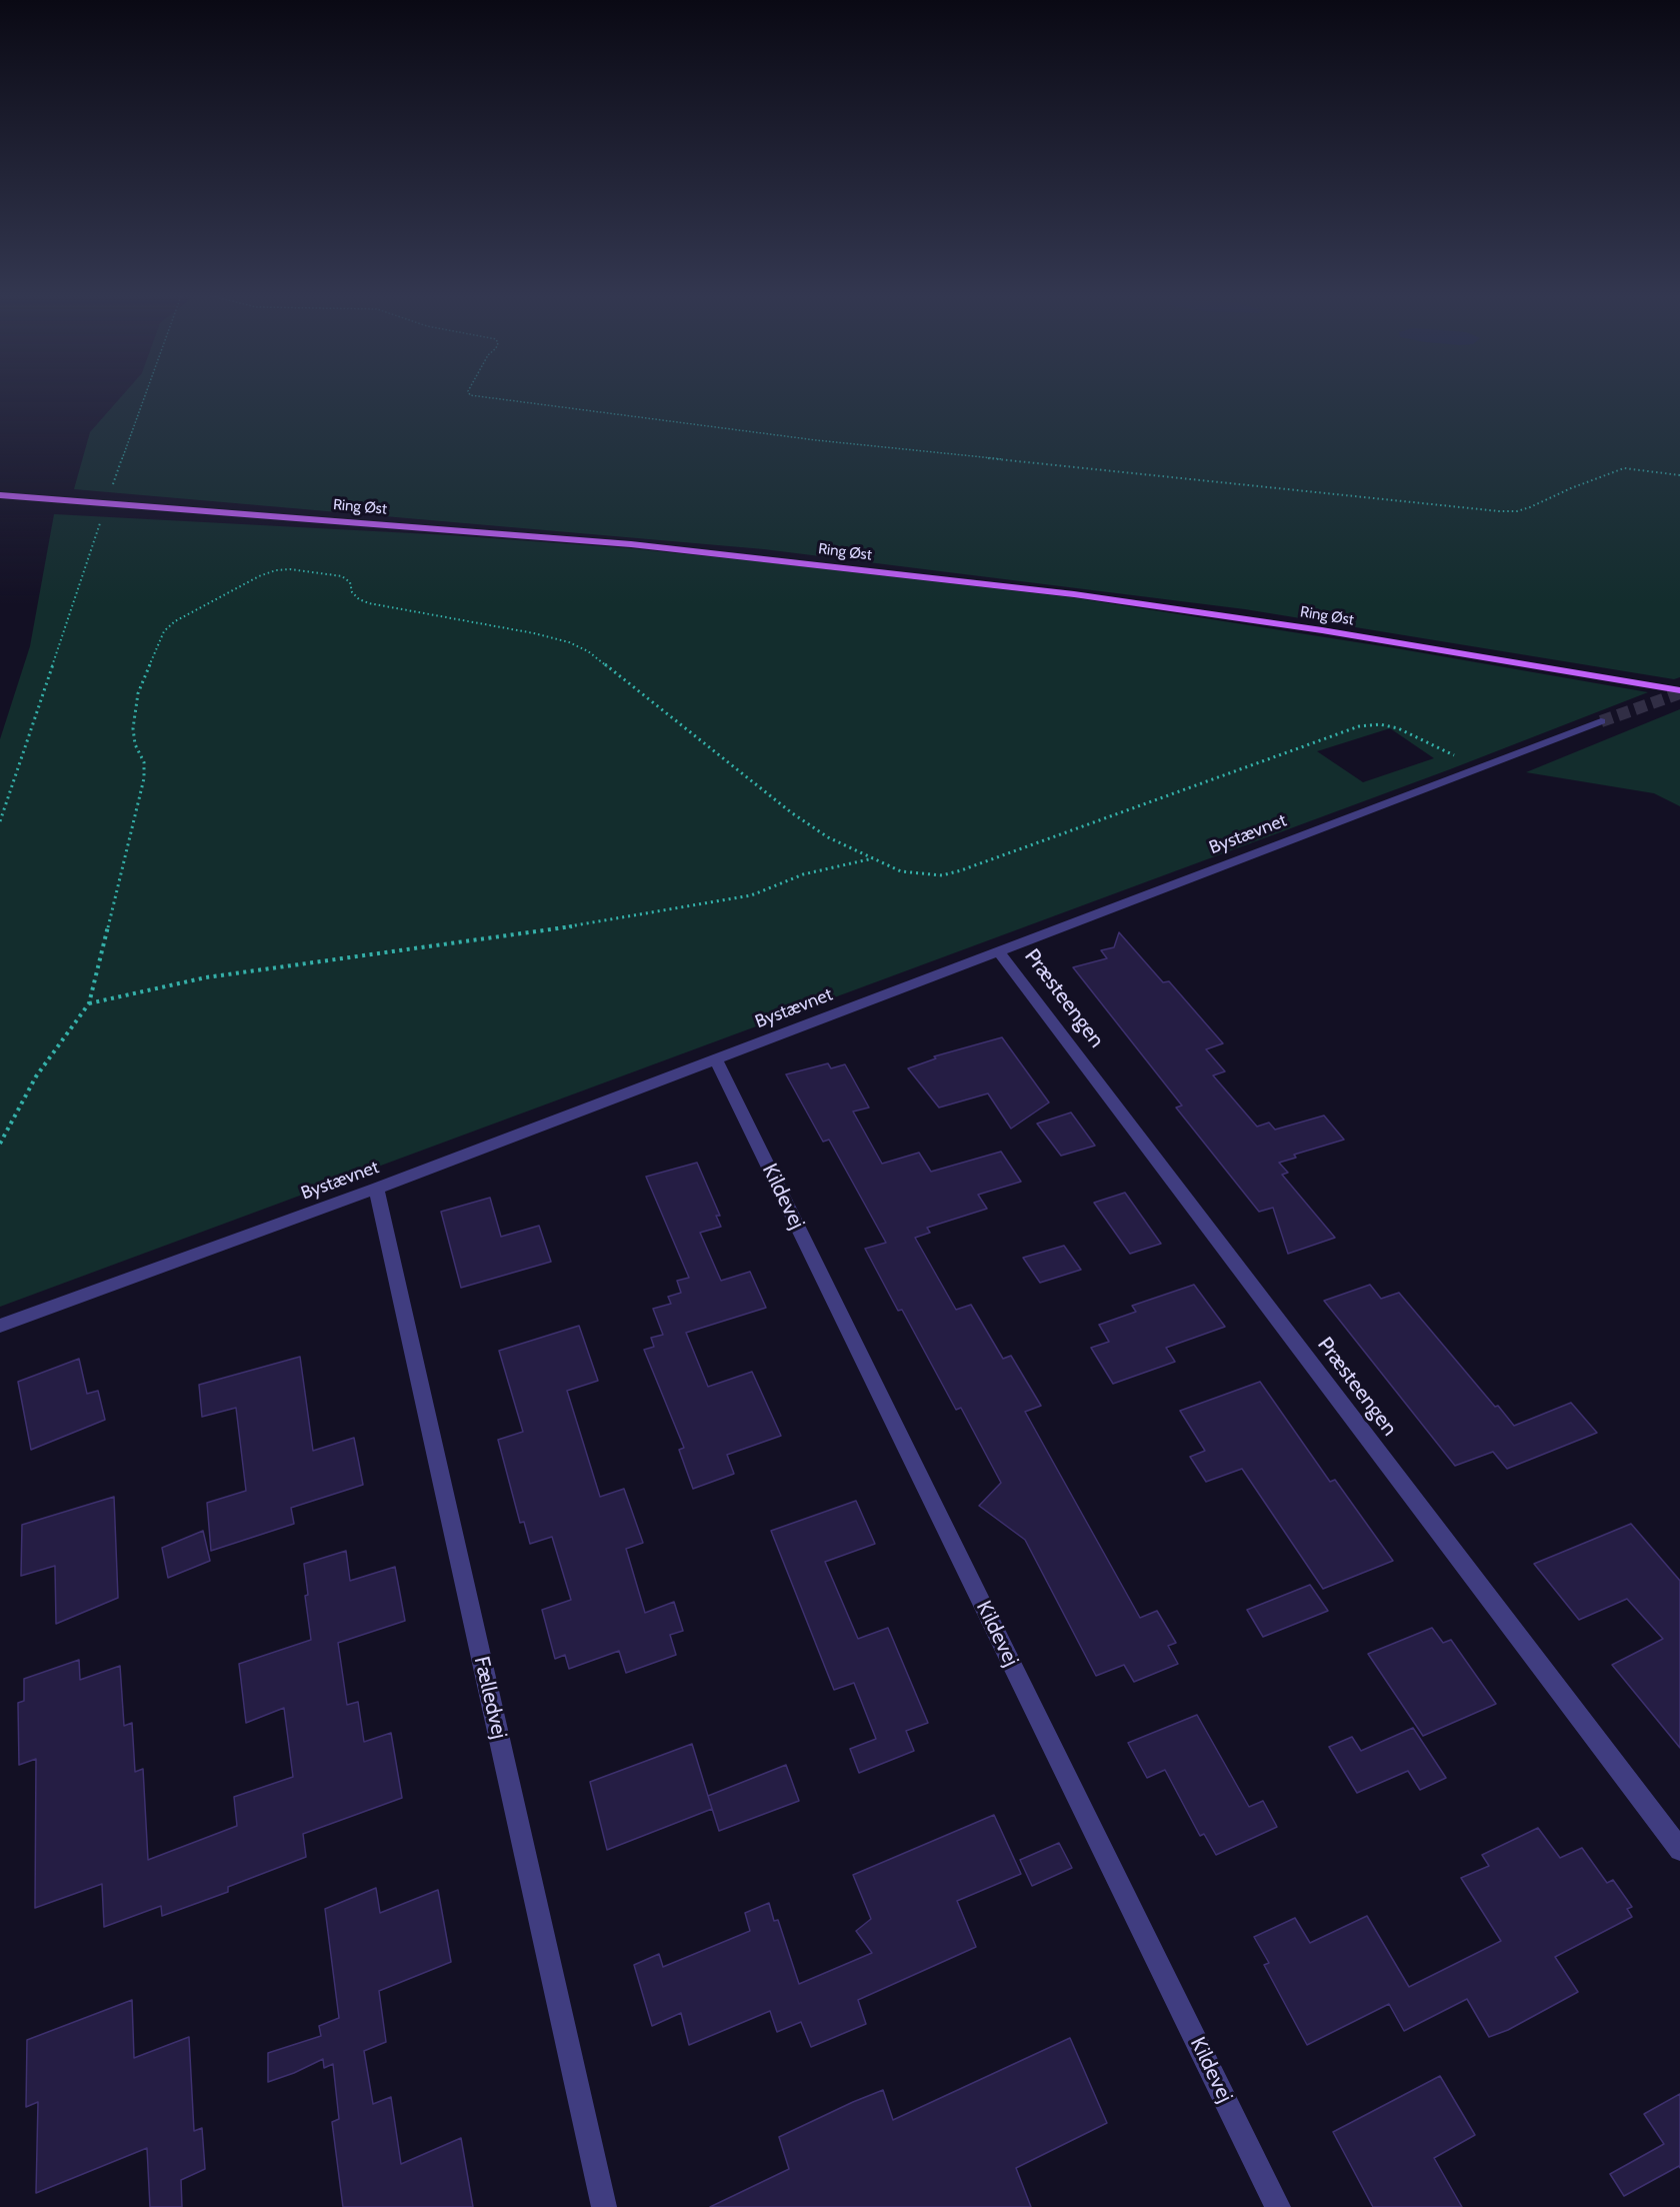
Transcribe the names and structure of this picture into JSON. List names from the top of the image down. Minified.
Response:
{"streets":{"main road":["Ring Øst"],"street":["Bystævnet","Præsteengen","Kildevej","Fælledvej"]},"crossings":[["Bystævnet","Præsteengen"],["Bystævnet","Kildevej"],["Bystævnet","Fælledvej"]]}
